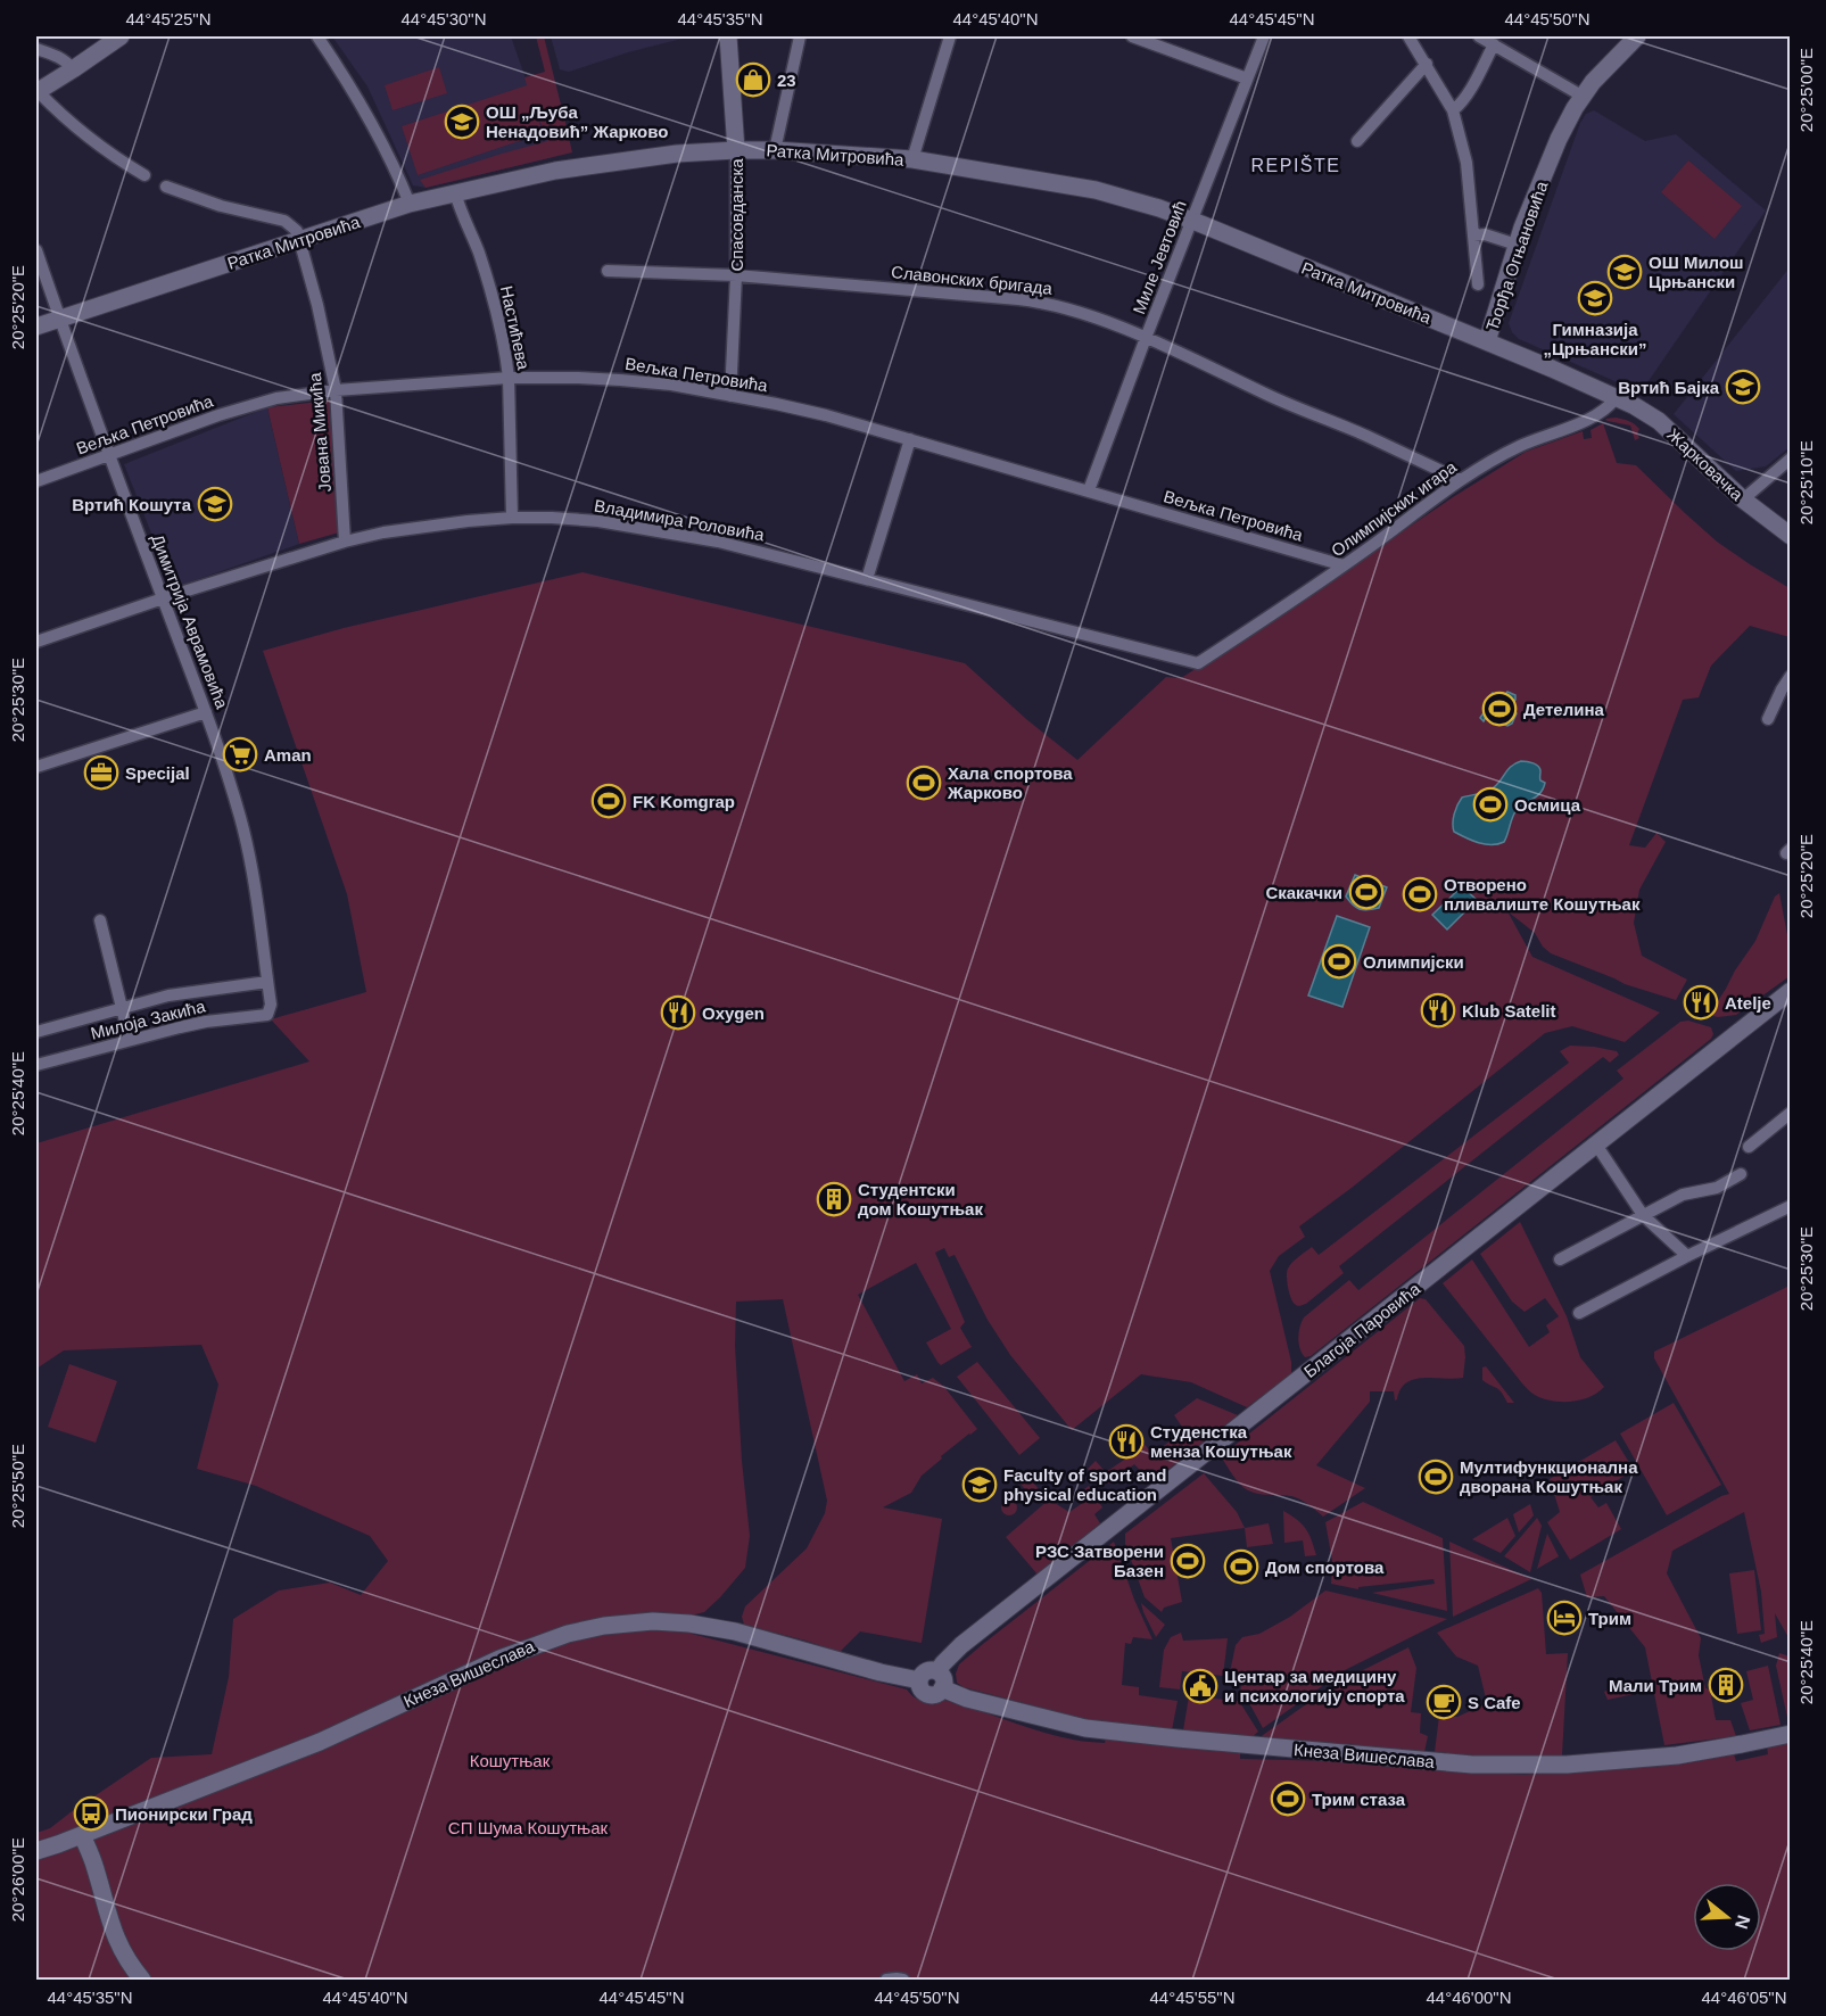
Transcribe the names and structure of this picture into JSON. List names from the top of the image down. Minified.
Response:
{"streets":{"street":["Ратка Митровића","Спасовданска","Ђорђа Огњановића","Миле Јевтовић","Славонских бригада","Настићева","Вељка Петровића","Јована Микића","Жарковачка","Олимпијских игара","Владимира Роловића","Димитрија Аврамовића","Милоја Закића","Благоја Паровића","Кнеза Вишеслава"]},"crossings":[["Ратка Митровића","Спасовданска"],["Ратка Митровића","Ђорђа Огњановића"],["Ратка Митровића","Миле Јевтовић"],["Ратка Митровића","Настићева"],["Ратка Митровића","Јована Микића"],["Ратка Митровића","Жарковачка"],["Ратка Митровића","Олимпијских игара"],["Ратка Митровића","Димитрија Аврамовића"],["Спасовданска","Славонских бригада"],["Спасовданска","Вељка Петровића"],["Миле Јевтовић","Славонских бригада"],["Миле Јевтовић","Вељка Петровића"],["Славонских бригада","Олимпијских игара"],["Настићева","Вељка Петровића"],["Настићева","Владимира Роловића"],["Вељка Петровића","Јована Микића"],["Вељка Петровића","Олимпијских игара"],["Вељка Петровића","Димитрија Аврамовића"],["Јована Микића","Владимира Роловића"],["Жарковачка","Олимпијских игара"],["Олимпијских игара","Владимира Роловића"],["Владимира Роловића","Димитрија Аврамовића"],["Димитрија Аврамовића","Милоја Закића"],["Благоја Паровића","Кнеза Вишеслава"]],"districts":["REPIŠTE"],"parks":["Кошутњак","СП Шума Кошутњак"],"places":{"shop":["23"],"school or university":["ОШ „Љуба Ненадовић” Жарково","ОШ Милош Црњански","Гимназија „Црњански”","Вртић Бајка","Вртић Кошута","Faculty of sport and physical education"],"sports":["Детелина","Хала спортова Жарково","FK Komgrap","Осмица","Скакачки","Отворено пливалиште Кошутњак","Олимпијски","Мултифункционална дворана Кошутњак","РЗС Затворени Базен","Дом спортова","Трим стаза"],"supermarket":["Aman"],"office":["Specijal"],"restaurant":["Atelje","Klub Satelit","Oxygen","Студенстка менза Кошутњак"],"building":["Студентски дом Кошутњак","Мали Трим"],"hotel":["Трим"],"public building":["Центар за медицину и психологију спорта"],"cafe":["S Cafe"],"bus stop":["Пионирски Град"]},"north":"right","coordinates":["44°45'25\"N","44°45'30\"N","44°45'35\"N","44°45'40\"N","44°45'45\"N","44°45'50\"N","20°25'00\"E","20°25'20\"E","20°25'10\"E","20°25'30\"E","20°25'40\"E","20°25'50\"E","20°26'00\"E","44°45'55\"N","44°46'00\"N","44°46'05\"N"]}
